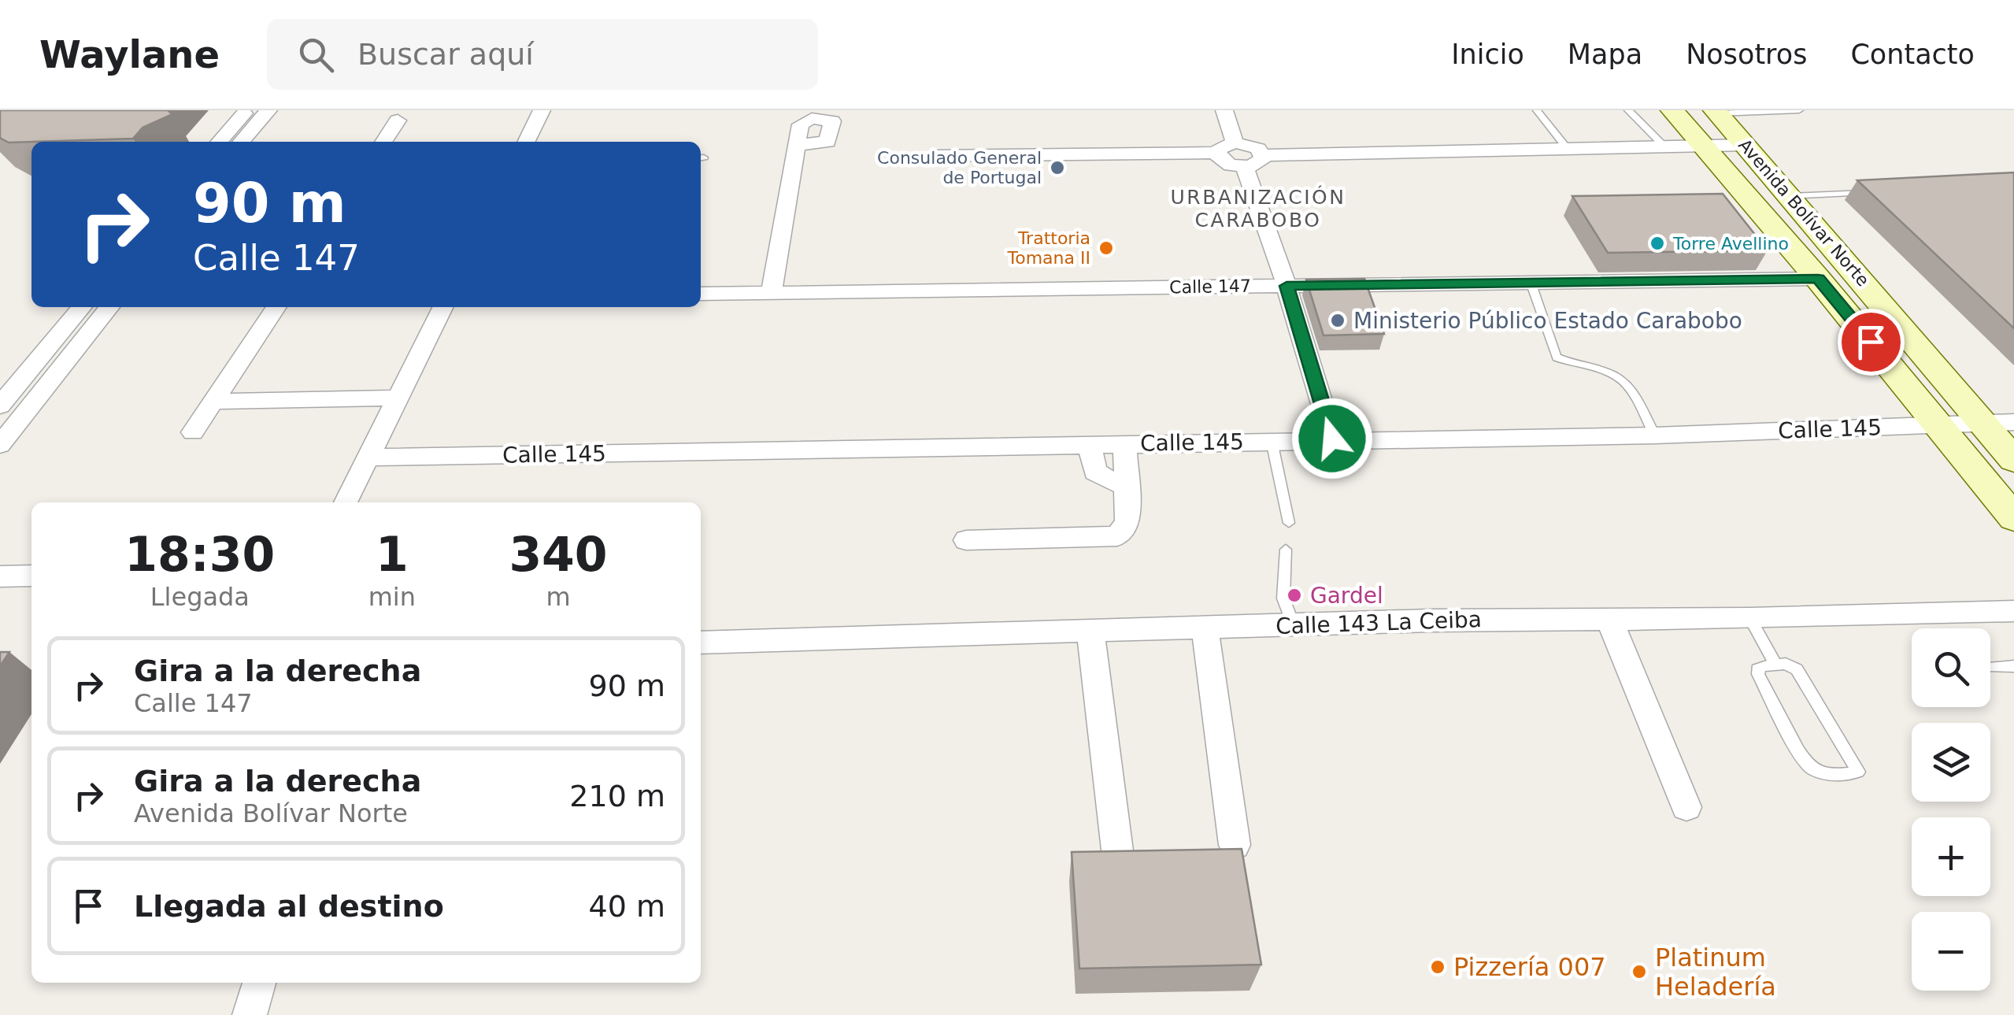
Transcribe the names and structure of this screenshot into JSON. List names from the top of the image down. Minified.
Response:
{"streets":{"main road":["Avenida Bolívar Norte"],"street":["Calle 147","Calle 145","Calle 143 La Ceiba"]},"crossings":[["Avenida Bolívar Norte","Calle 147"],["Avenida Bolívar Norte","Calle 145"]],"districts":["URBANIZACIÓN CARABOBO"],"places":["Consulado General de Portugal","Torre Avellino","Trattoria Tomana II","Ministerio Público Estado Carabobo","Gardel","Pizzería 007","Platinum Heladería"],"page":{"header":"Waylane","search":"Buscar aquí","nav":["Inicio","Mapa","Nosotros","Contacto"],"turn":["90 m","Calle 147"],"eta":["18:30","Llegada","1","min","340","m"],"map_buttons":["+","−"],"list":[{"name":"Gira a la derecha","note":"Calle 147","value":"90 m"},{"name":"Gira a la derecha","note":"Avenida Bolívar Norte","value":"210 m"},{"name":"Llegada al destino","value":"40 m"}]}}
